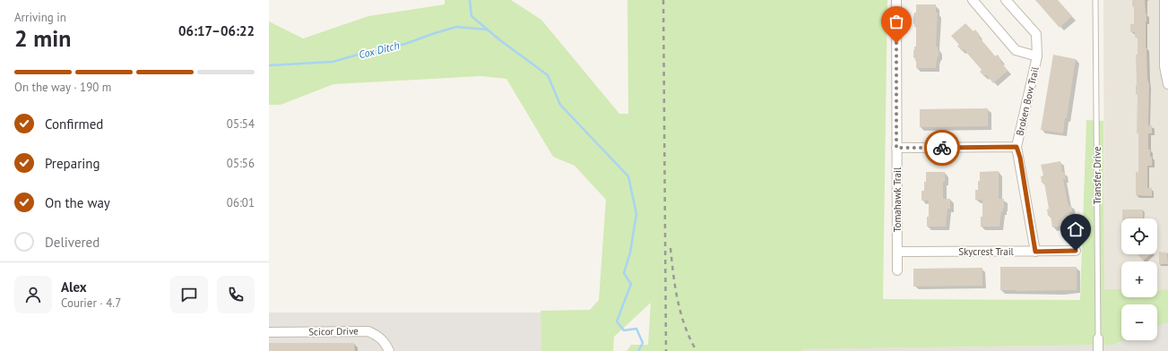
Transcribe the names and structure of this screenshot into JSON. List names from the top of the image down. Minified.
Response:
{"streets":{"street":["Broken Bow Trail","Transfer Drive","Tomahawk Trail","Skycrest Trail","Scicor Drive"]},"crossings":[["Broken Bow Trail","Skycrest Trail"],["Tomahawk Trail","Skycrest Trail"]],"water":["Cox Ditch"],"page":{"heading":["2 min","Arriving in","06:17–06:22"],"panel":["Alex","Courier · 4.7"],"bar":"On the way · 190 m","list":[["Confirmed","05:54"],["Preparing","05:56"],["On the way","06:01"],"Delivered"],"map_buttons":["+","−"]}}
